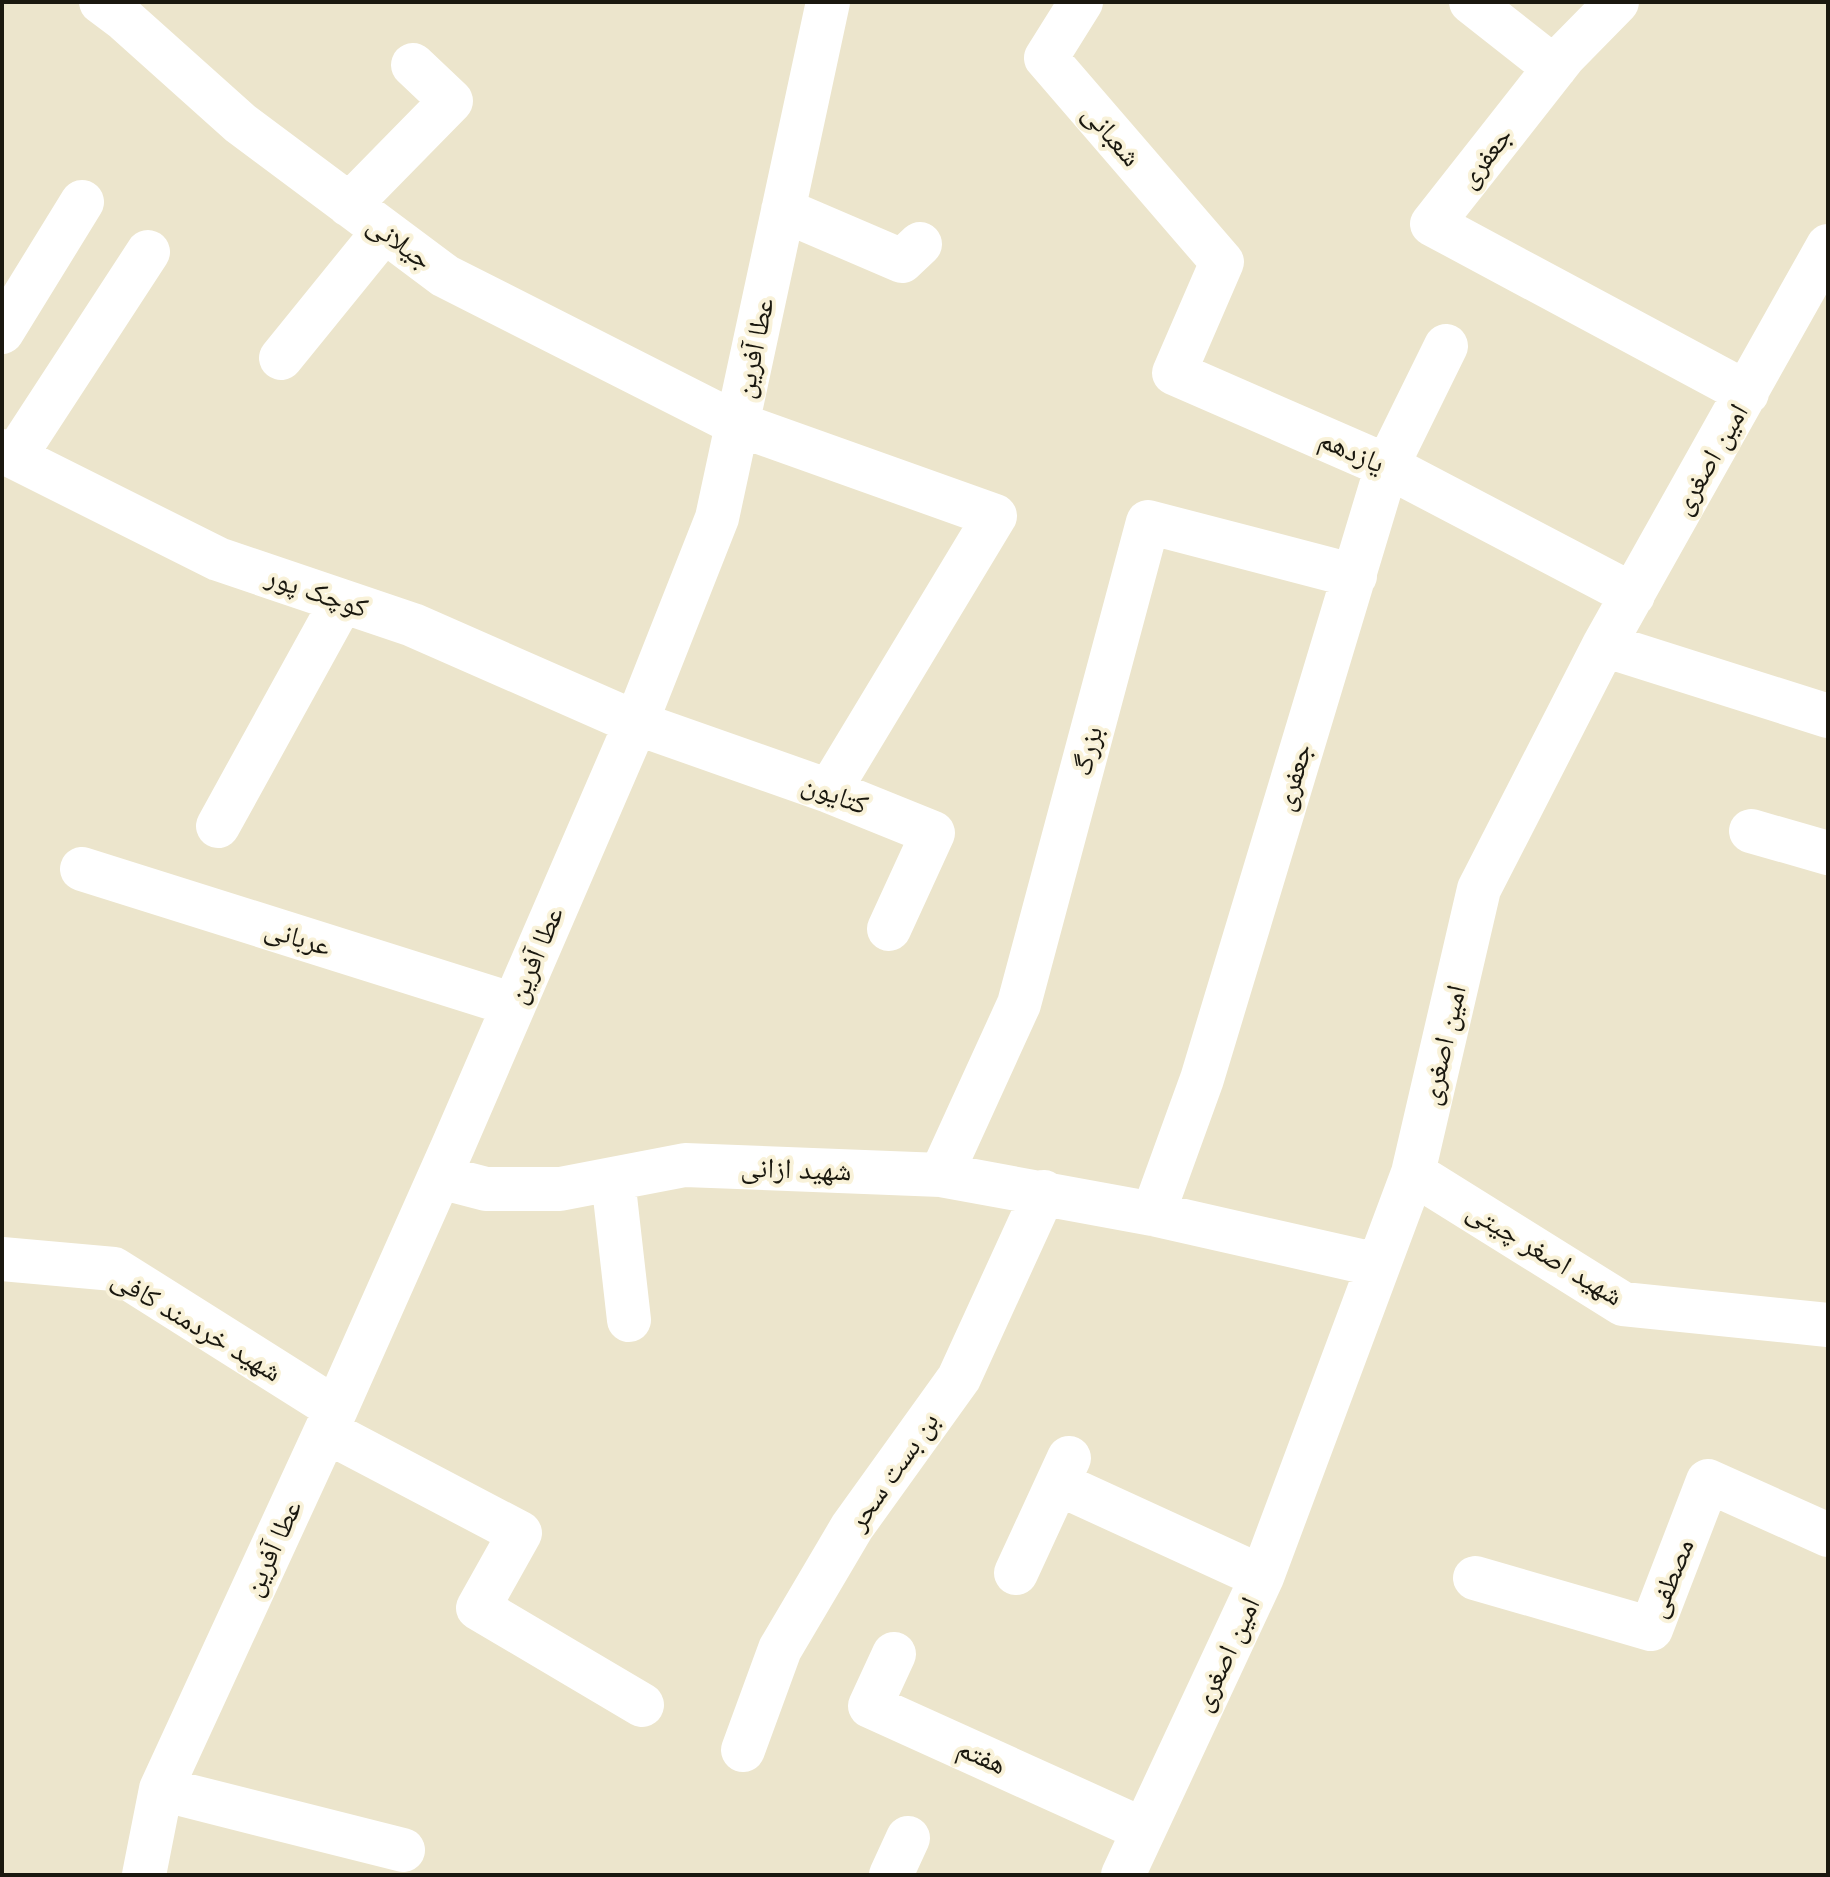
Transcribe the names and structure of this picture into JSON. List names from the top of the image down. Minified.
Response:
{"streets":{"street":["شعبانی","جعفری","جیلانی","عطا آفرین","یازدهم","امین اصغری","کوچک پور","بزرگ","کتایون","عربانی","شهید ازانی","شهید اصغر چیتی","شهید خردمند کافی","بن بست سحر","مصطفی","هفتم"]},"crossings":[["شعبانی","یازدهم"],["جعفری","یازدهم"],["جعفری","امین اصغری"],["جعفری","بزرگ"],["جعفری","شهید ازانی"],["جیلانی","عطا آفرین"],["عطا آفرین","کوچک پور"],["عطا آفرین","کتایون"],["عطا آفرین","عربانی"],["عطا آفرین","شهید ازانی"],["عطا آفرین","شهید خردمند کافی"],["یازدهم","امین اصغری"],["امین اصغری","شهید ازانی"],["امین اصغری","شهید اصغر چیتی"],["امین اصغری","هفتم"],["کوچک پور","کتایون"],["بزرگ","شهید ازانی"],["شهید ازانی","بن بست سحر"]]}
